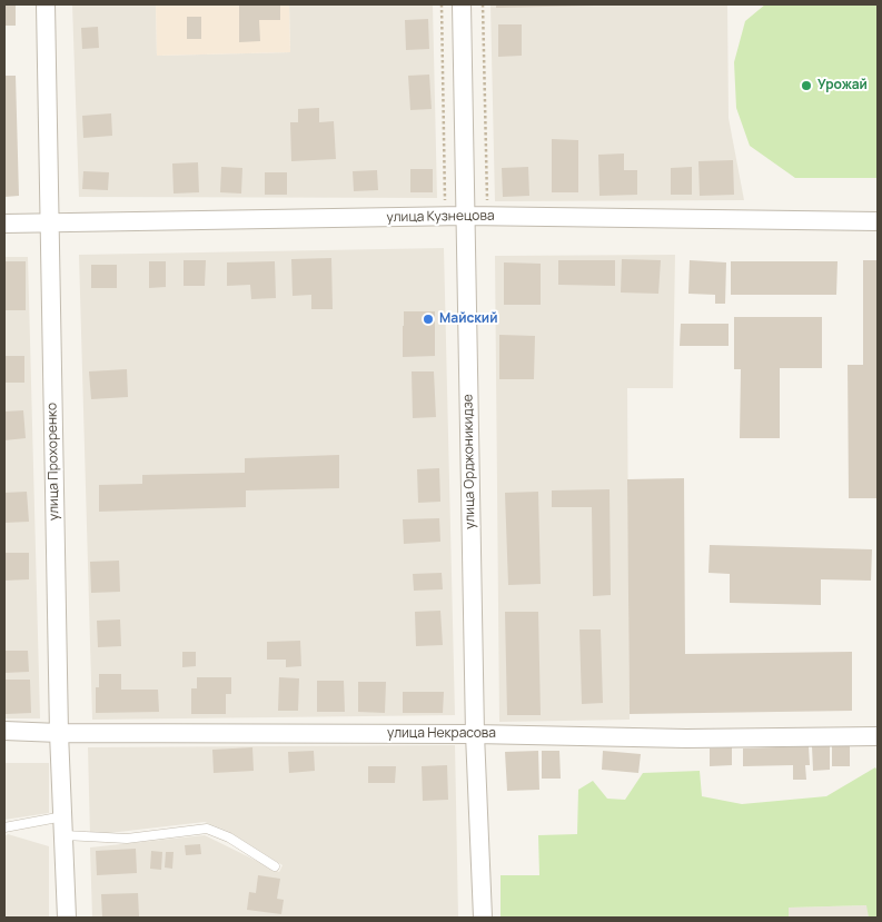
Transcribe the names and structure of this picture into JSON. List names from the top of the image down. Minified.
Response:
{"streets":{"street":["улица Кузнецова","улица Прохоренко","улица Орджоникидзе","улица Некрасова"]},"crossings":[["улица Кузнецова","улица Прохоренко"],["улица Кузнецова","улица Орджоникидзе"],["улица Прохоренко","улица Некрасова"],["улица Орджоникидзе","улица Некрасова"]],"places":["Урожай","Майский"]}
